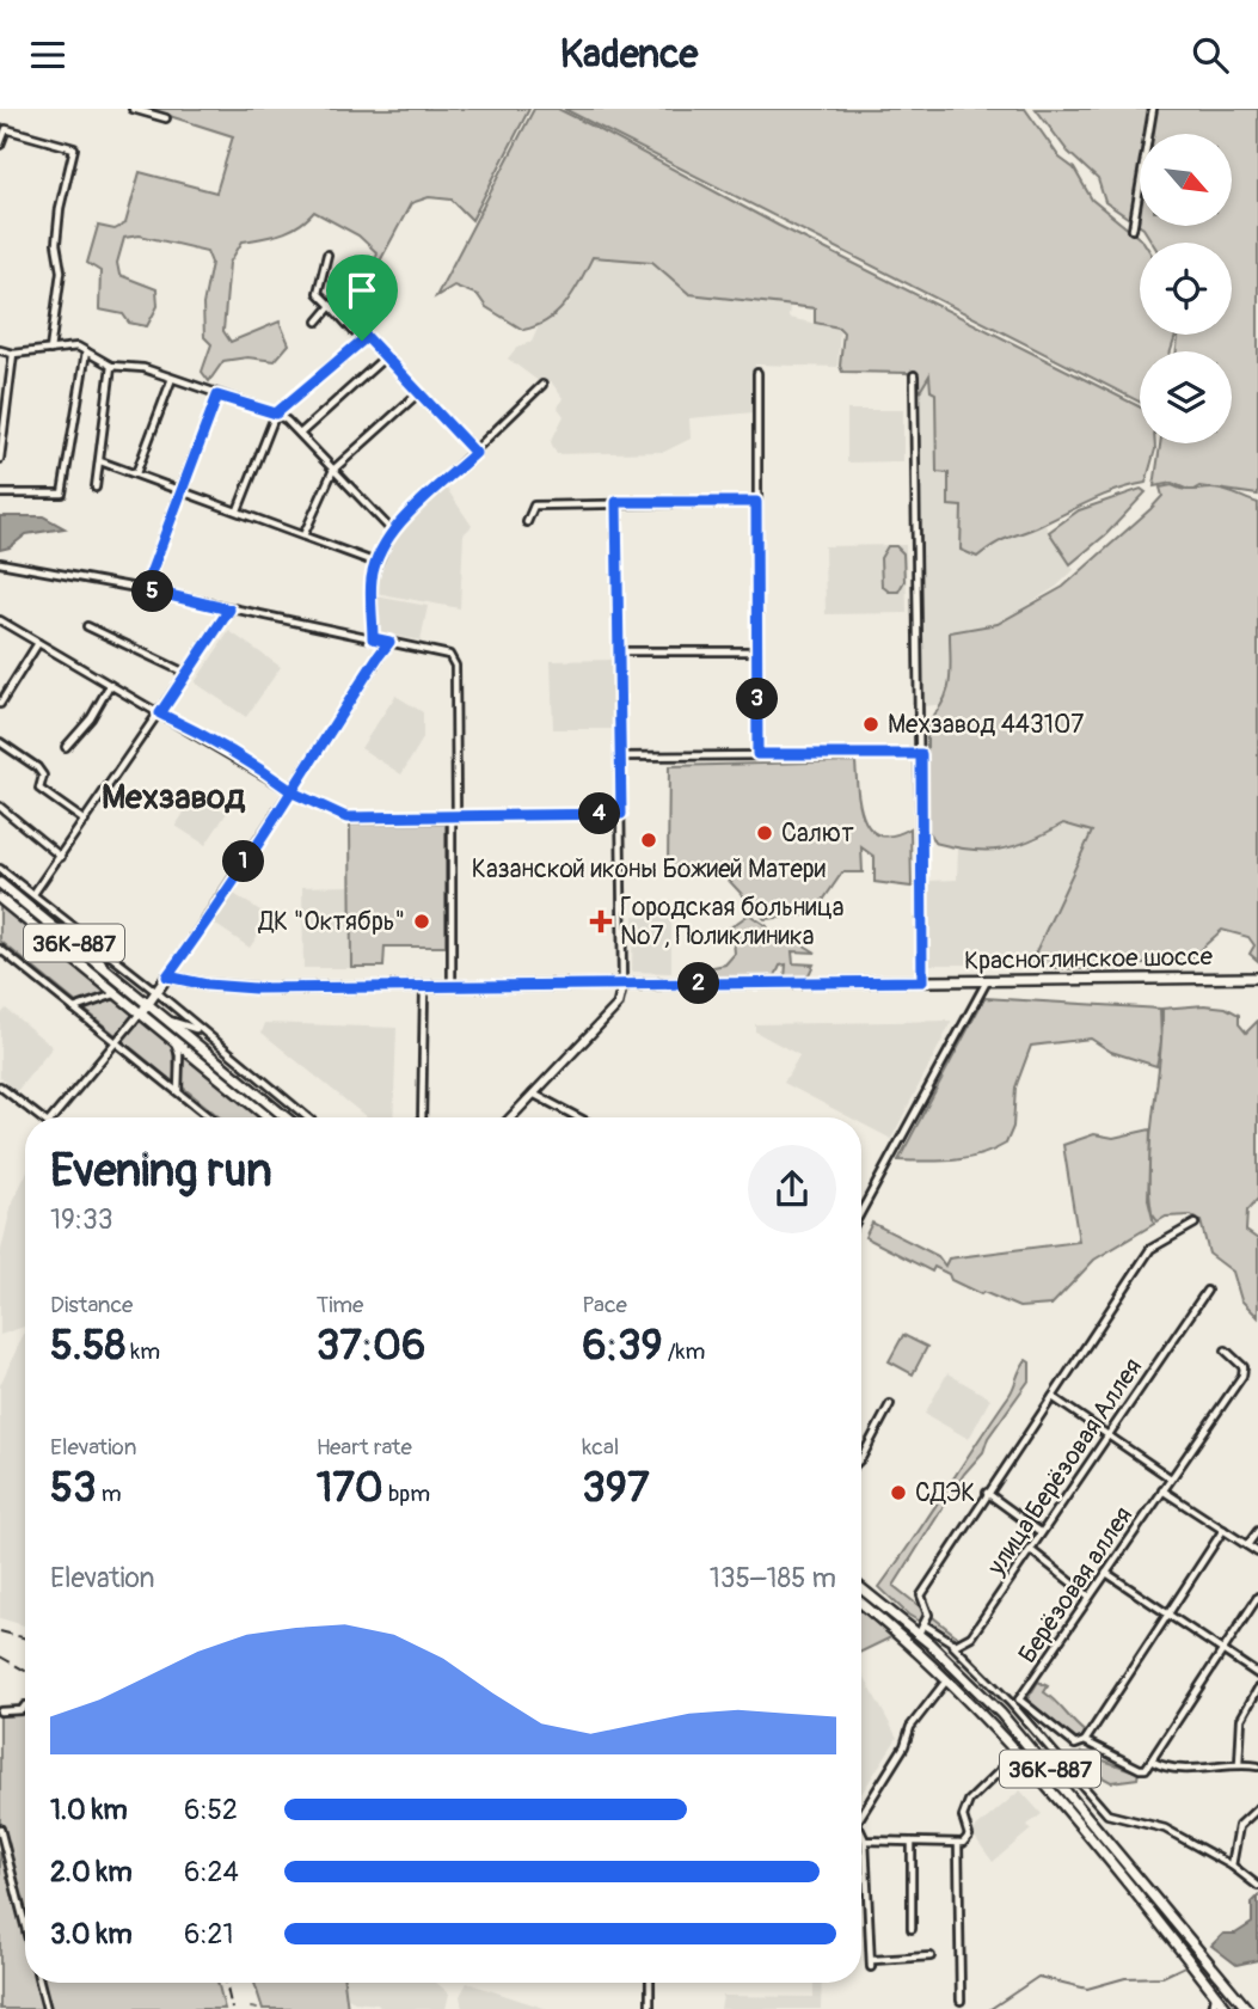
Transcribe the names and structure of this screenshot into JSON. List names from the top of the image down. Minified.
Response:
{"streets":{"main road":["36К-887","Красноглинское шоссе"],"street":["улица Берёзовая Аллея","Берёзовая аллея"]},"districts":["Мехзавод"],"places":{"other":["Мехзавод 443107","Салют","Казанской иконы Божией Матери","ДК \"Октябрь\"","СДЭК"],"health":["Городская больница №7, Поликлиника"]},"north":"bottom right","page":{"header":"Kadence","pins":["5","3","4","1","2"],"heading":["Evening run","19:33"],"stats":[["Distance","5.58 km"],["Time","37:06"],["Pace","6:39 /km"],["Elevation","53 m"],["Heart rate","170 bpm"],["kcal","397"]],"chart":["Elevation","135–185 m"],"list":[{"name":"1.0 km","note":"6:52"},{"name":"2.0 km","note":"6:24"},{"name":"3.0 km","note":"6:21"}]}}
